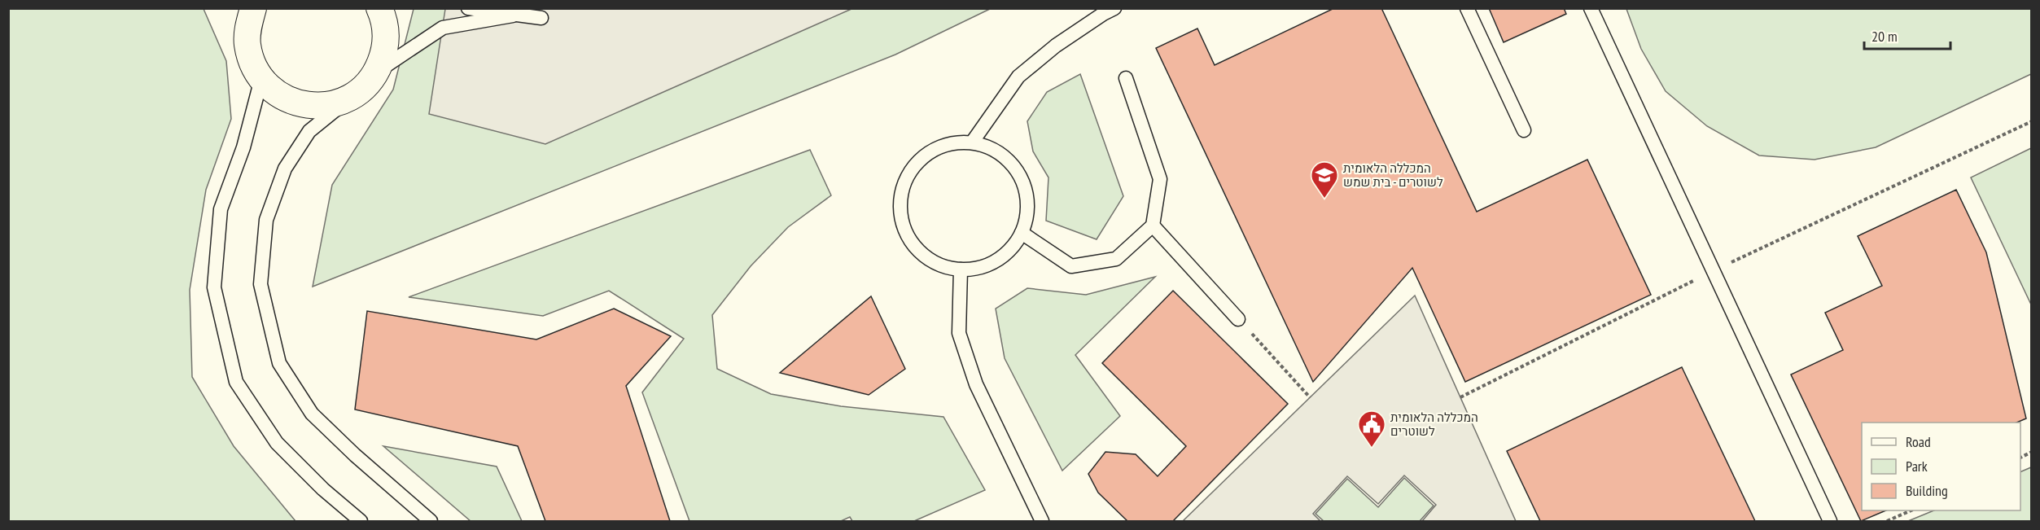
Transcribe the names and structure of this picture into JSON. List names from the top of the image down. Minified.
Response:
{"places":{"school or university":["המכללה הלאומית לשוטרים - בית שמש"],"public building":["המכללה הלאומית לשוטרים"]},"legend":["Road","Park","Building"],"scale_bar":"20 m"}
